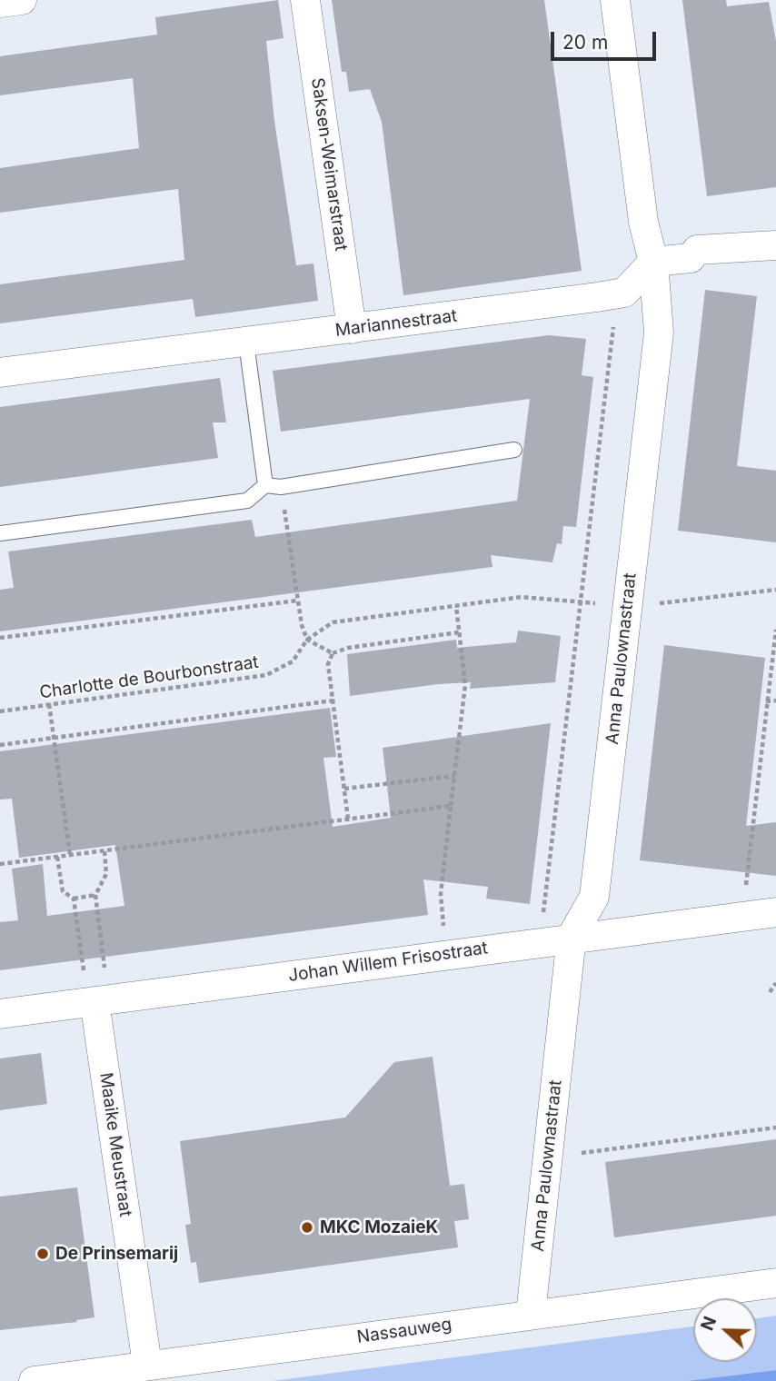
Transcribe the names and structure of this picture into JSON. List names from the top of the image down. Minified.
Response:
{"streets":{"street":["Saksen-Weimarstraat","Mariannestraat","Anna Paulownastraat","Johan Willem Frisostraat","Maaike Meustraat","Nassauweg"],"path":["Charlotte de Bourbonstraat"]},"crossings":[["Saksen-Weimarstraat","Mariannestraat"],["Mariannestraat","Anna Paulownastraat"],["Anna Paulownastraat","Charlotte de Bourbonstraat"],["Anna Paulownastraat","Johan Willem Frisostraat"],["Anna Paulownastraat","Nassauweg"],["Johan Willem Frisostraat","Maaike Meustraat"],["Maaike Meustraat","Nassauweg"]],"places":["MKC MozaieK","De Prinsemarij"],"scale_bar":"20 m","north":"left"}
